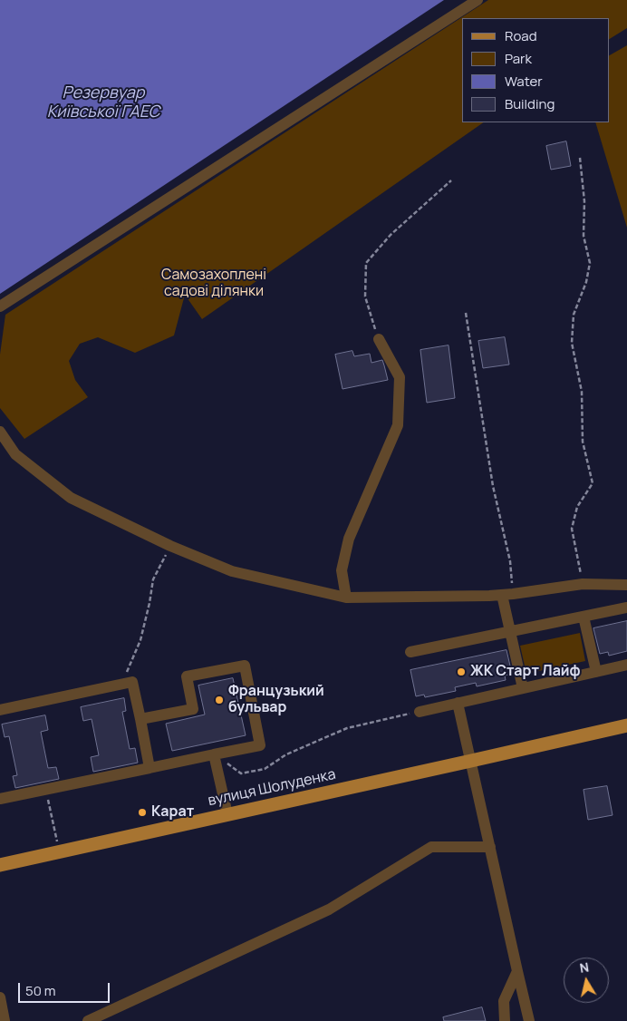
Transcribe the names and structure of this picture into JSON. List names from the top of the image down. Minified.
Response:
{"streets":{"main road":["вулиця Шолуденка"]},"water":["Резервуар Київської ГАЕС"],"parks":["Самозахоплені садові ділянки"],"places":["ЖК Старт Лайф","Французький бульвар","Карат"],"legend":["Road","Park","Water","Building"],"scale_bar":"50 m","north":"top"}
